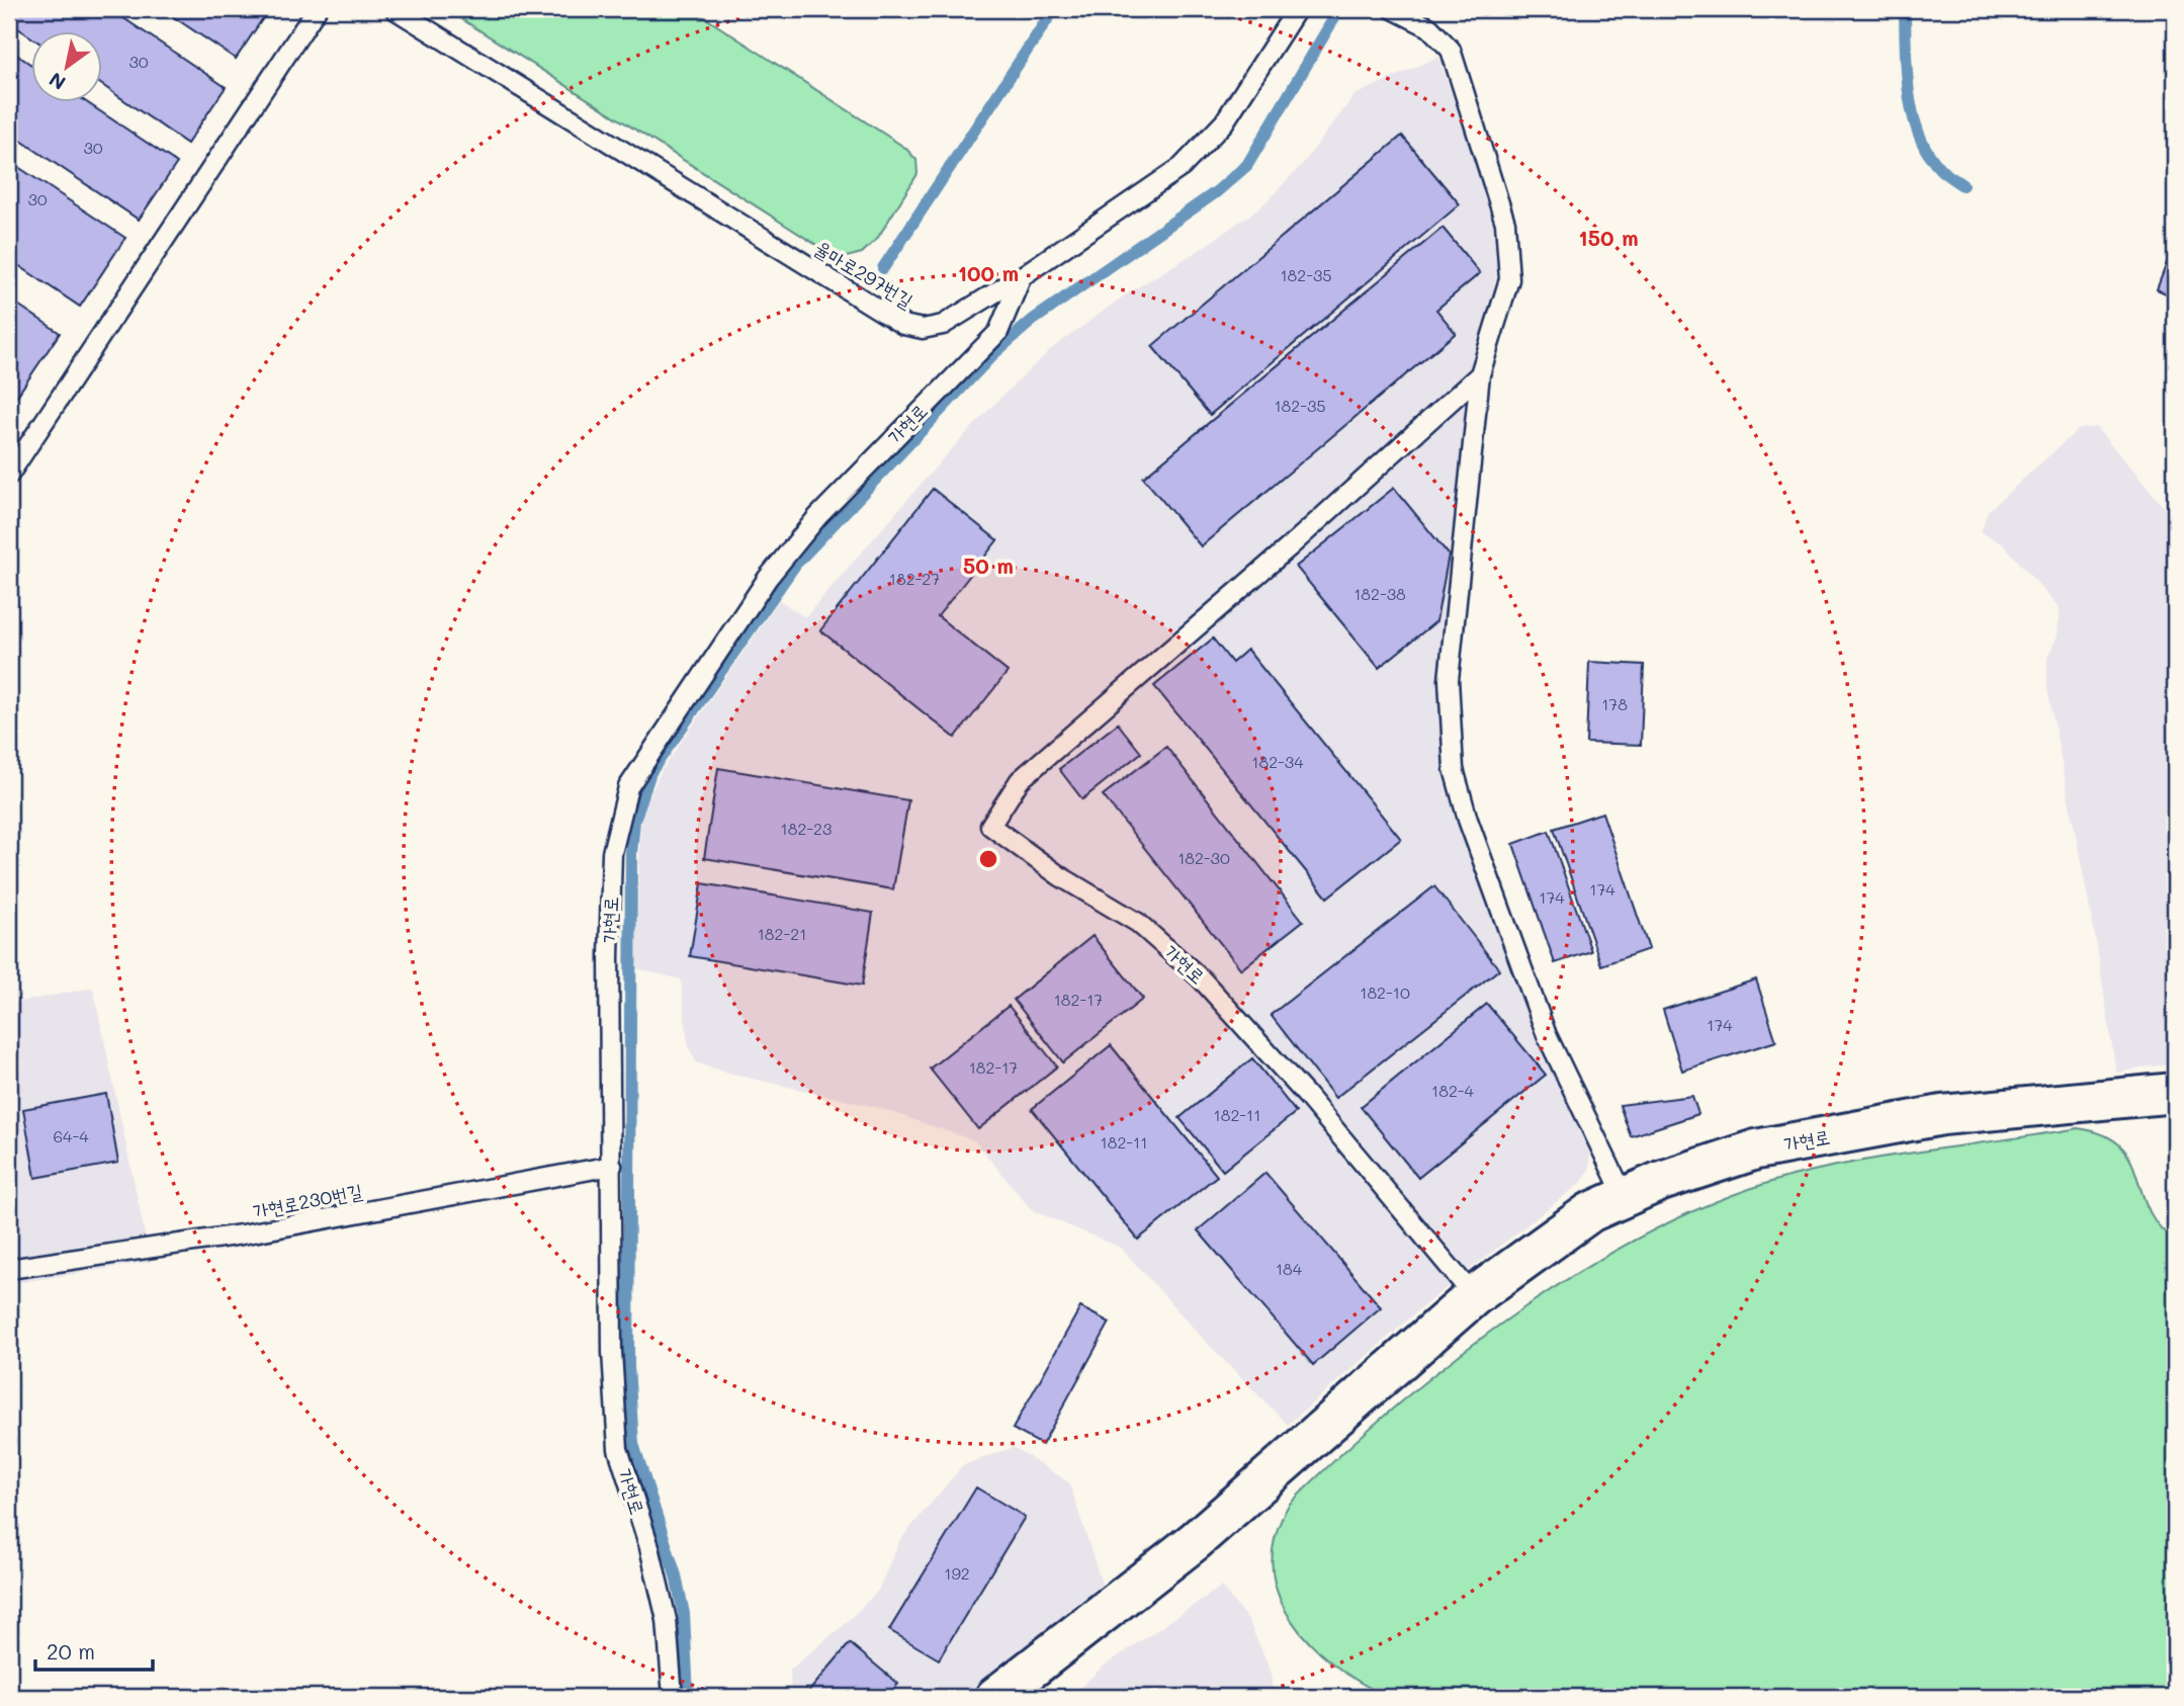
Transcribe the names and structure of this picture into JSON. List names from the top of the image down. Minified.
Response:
{"streets":{"street":["가현로"],"lane":["율마로297번길","가현로230번길"]},"crossings":[["율마로297번길","가현로"],["가현로","가현로230번길"]],"house_numbers":["30","30","30","182-35","182-35","182-27","182-38","178","182-34","182-23","182-30","174","174","182-21","182-10","182-17","174","182-17","182-4","182-11","64-4","182-11","184","192"],"scale_bar":"20 m","north":"bottom left","rings":["150 m","100 m","50 m"]}
